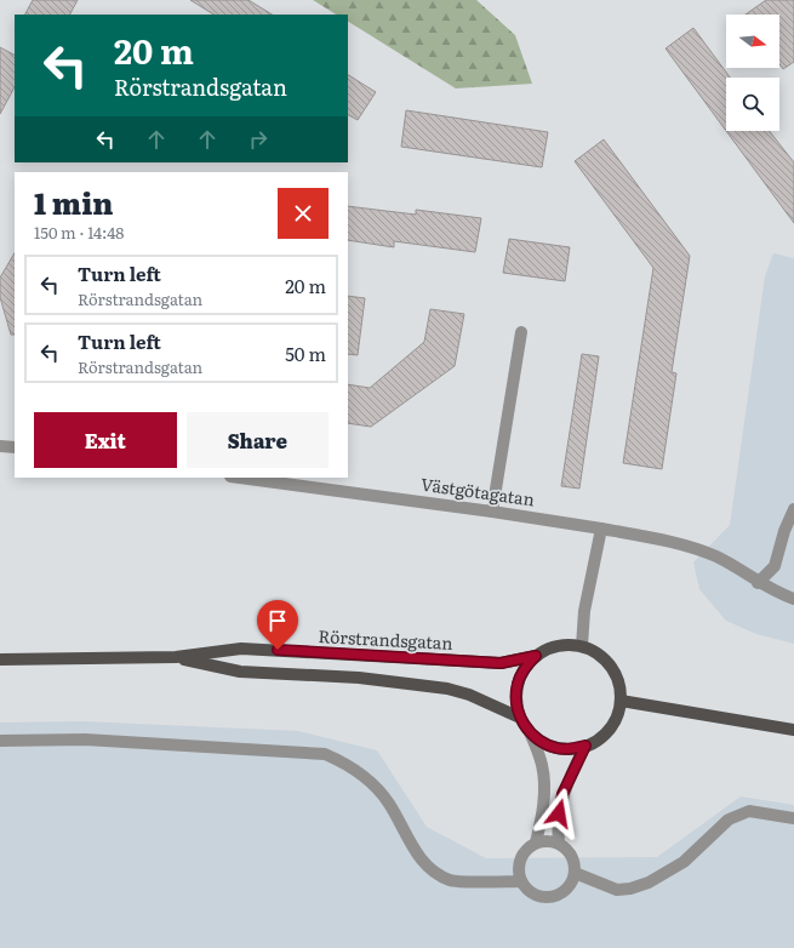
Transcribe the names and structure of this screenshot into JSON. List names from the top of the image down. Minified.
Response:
{"streets":{"main road":["Rörstrandsgatan"],"street":["Västgötagatan"]},"north":"right","page":{"turn":["20 m","Rörstrandsgatan"],"heading":["1 min","150 m · 14:48"],"list":[{"name":"Turn left","note":"Rörstrandsgatan","value":"20 m"},{"name":"Turn left","note":"Rörstrandsgatan","value":"50 m"}],"buttons":["Exit","Share"]}}
